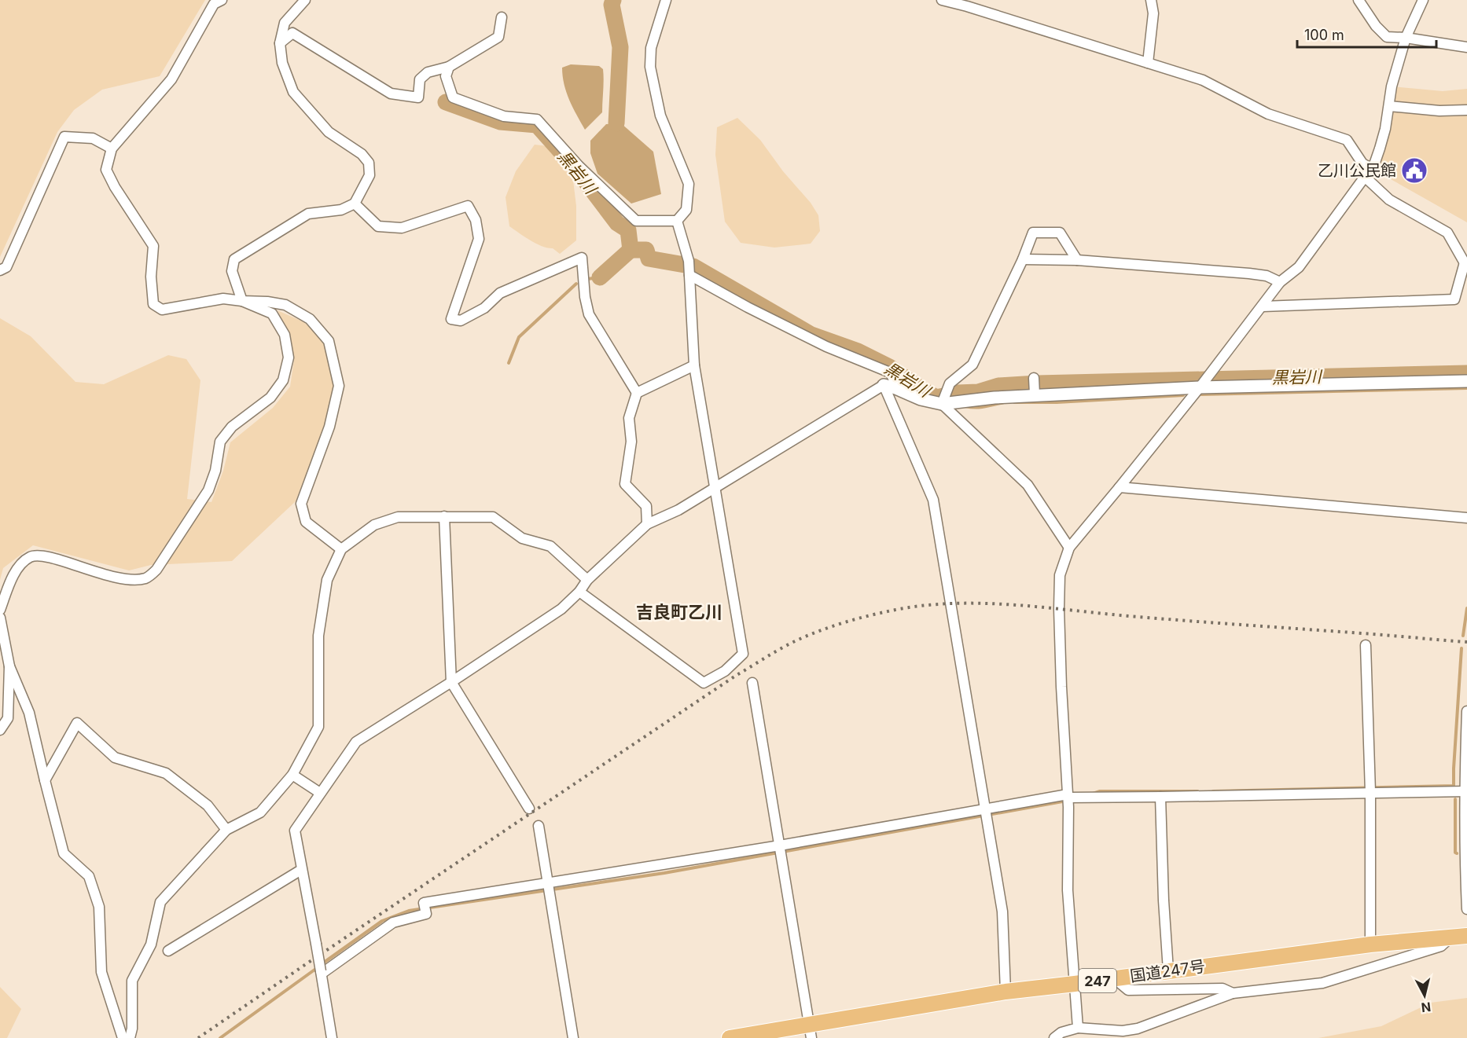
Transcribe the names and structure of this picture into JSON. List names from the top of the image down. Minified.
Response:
{"streets":{"highway":["国道247号","247"]},"districts":["吉良町乙川"],"water":["黒岩川"],"places":{"public building":["乙川公民館"]},"scale_bar":"100 m","north":"bottom"}
